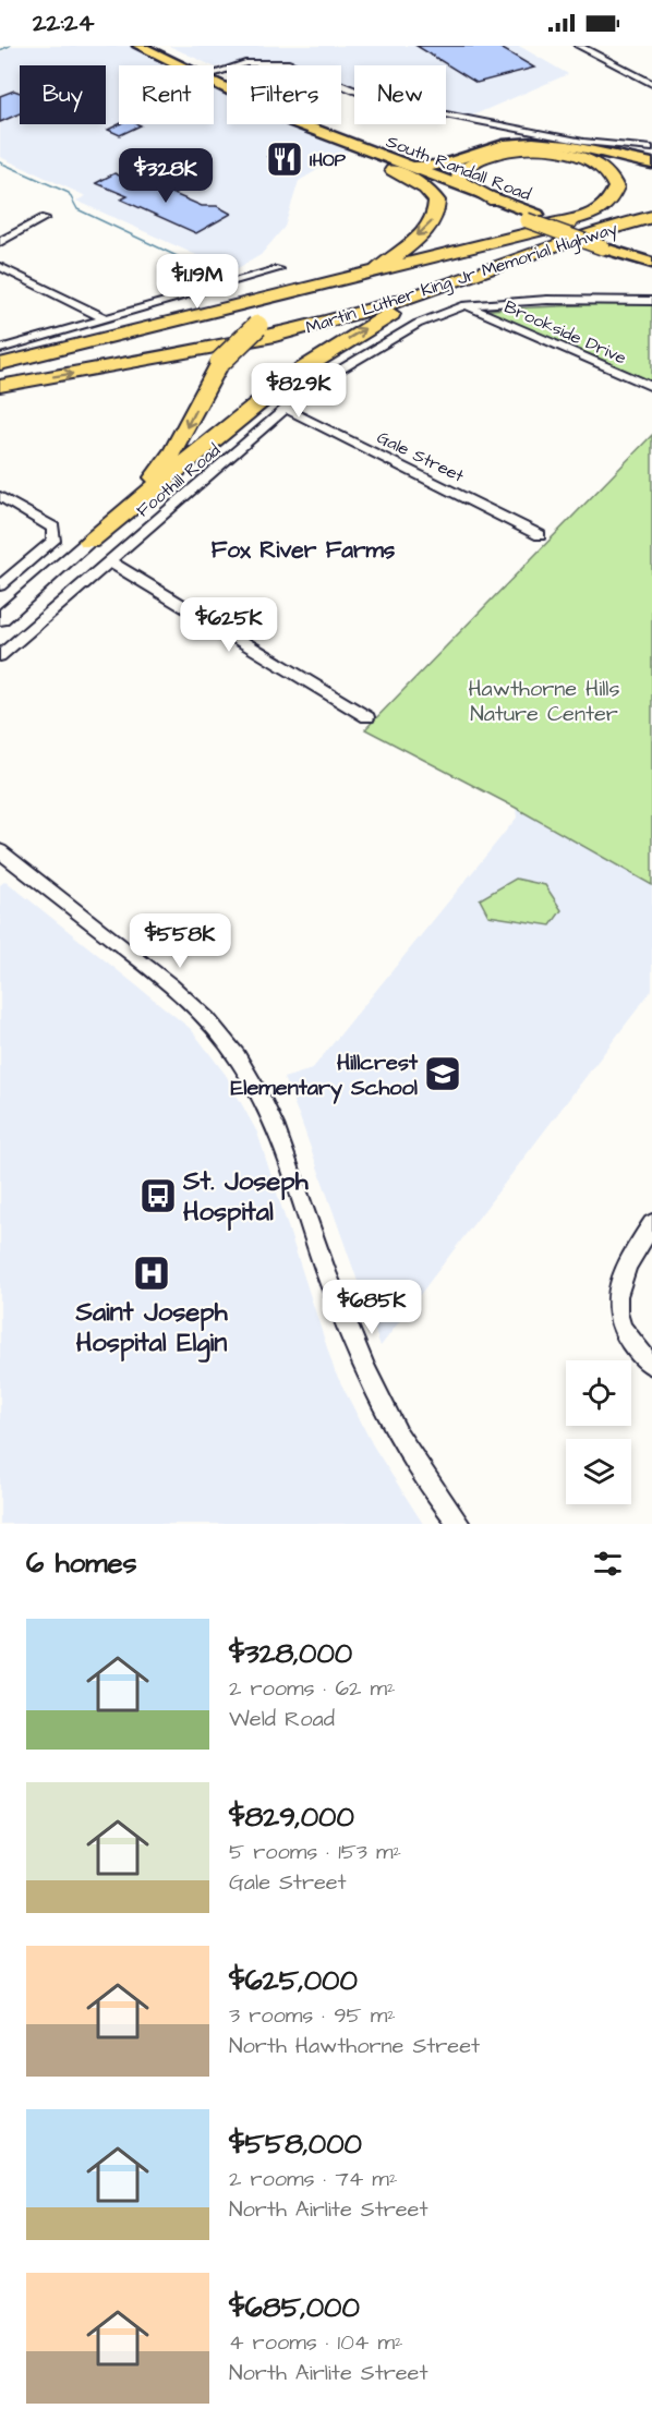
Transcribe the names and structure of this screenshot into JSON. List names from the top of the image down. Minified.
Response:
{"streets":{"highway":["Martin Luther King Jr Memorial Highway"],"main road":["South Randall Road"],"street":["Brookside Drive","Gale Street","Foothill Road"]},"crossings":[["Brookside Drive","Foothill Road"],["Gale Street","Foothill Road"]],"districts":["Fox River Farms"],"parks":["Hawthorne Hills Nature Center"],"places":{"restaurant":["IHOP"],"school or university":["Hillcrest Elementary School"],"bus stop":["St. Joseph Hospital"],"hospital":["Saint Joseph Hospital Elgin"]},"page":{"status":"22:24","chip":["Buy","Rent","Filters","New"],"price":["$328K","$1.19M","$829K","$625K","$558K","$685K"],"heading":"6 homes","list":[{"name":"$328,000","note":"2 rooms · 62 m² · Weld Road"},{"name":"$829,000","note":"5 rooms · 153 m² · Gale Street"},{"name":"$625,000","note":"3 rooms · 95 m² · North Hawthorne Street"},{"name":"$558,000","note":"2 rooms · 74 m² · North Airlite Street"},{"name":"$685,000","note":"4 rooms · 104 m² · North Airlite Street"}]}}
